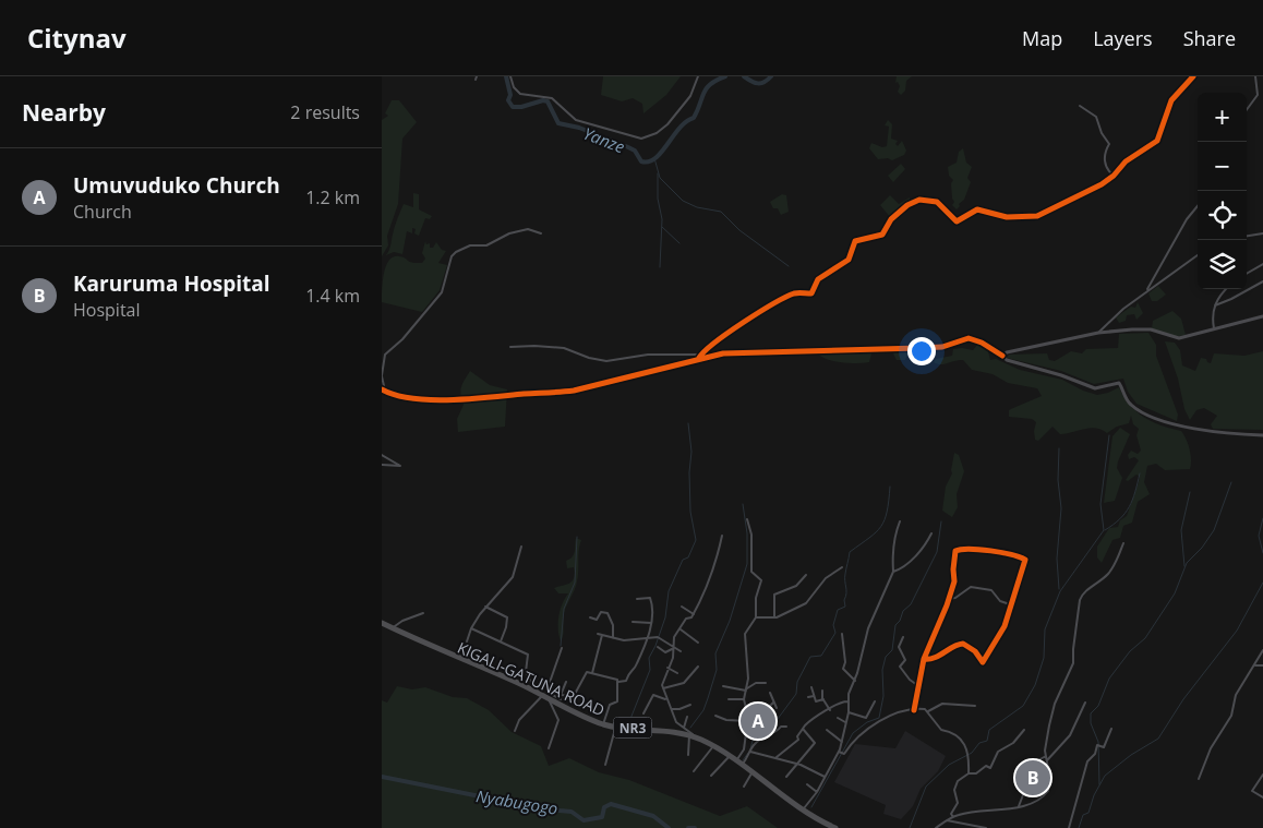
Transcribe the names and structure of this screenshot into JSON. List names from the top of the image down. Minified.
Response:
{"streets":{"highway":["KIGALI-GATUNA ROAD","NR3"]},"water":["Yanze","Nyabugogo"],"page":{"header":"Citynav","nav":["Map","Layers","Share"],"heading":["Nearby","2 results"],"map_buttons":["+","−"],"list":[{"mark":"A","name":"Umuvuduko Church","note":"Church","value":"1.2 km"},{"mark":"B","name":"Karuruma Hospital","note":"Hospital","value":"1.4 km"}],"pins":["A","B"]}}
